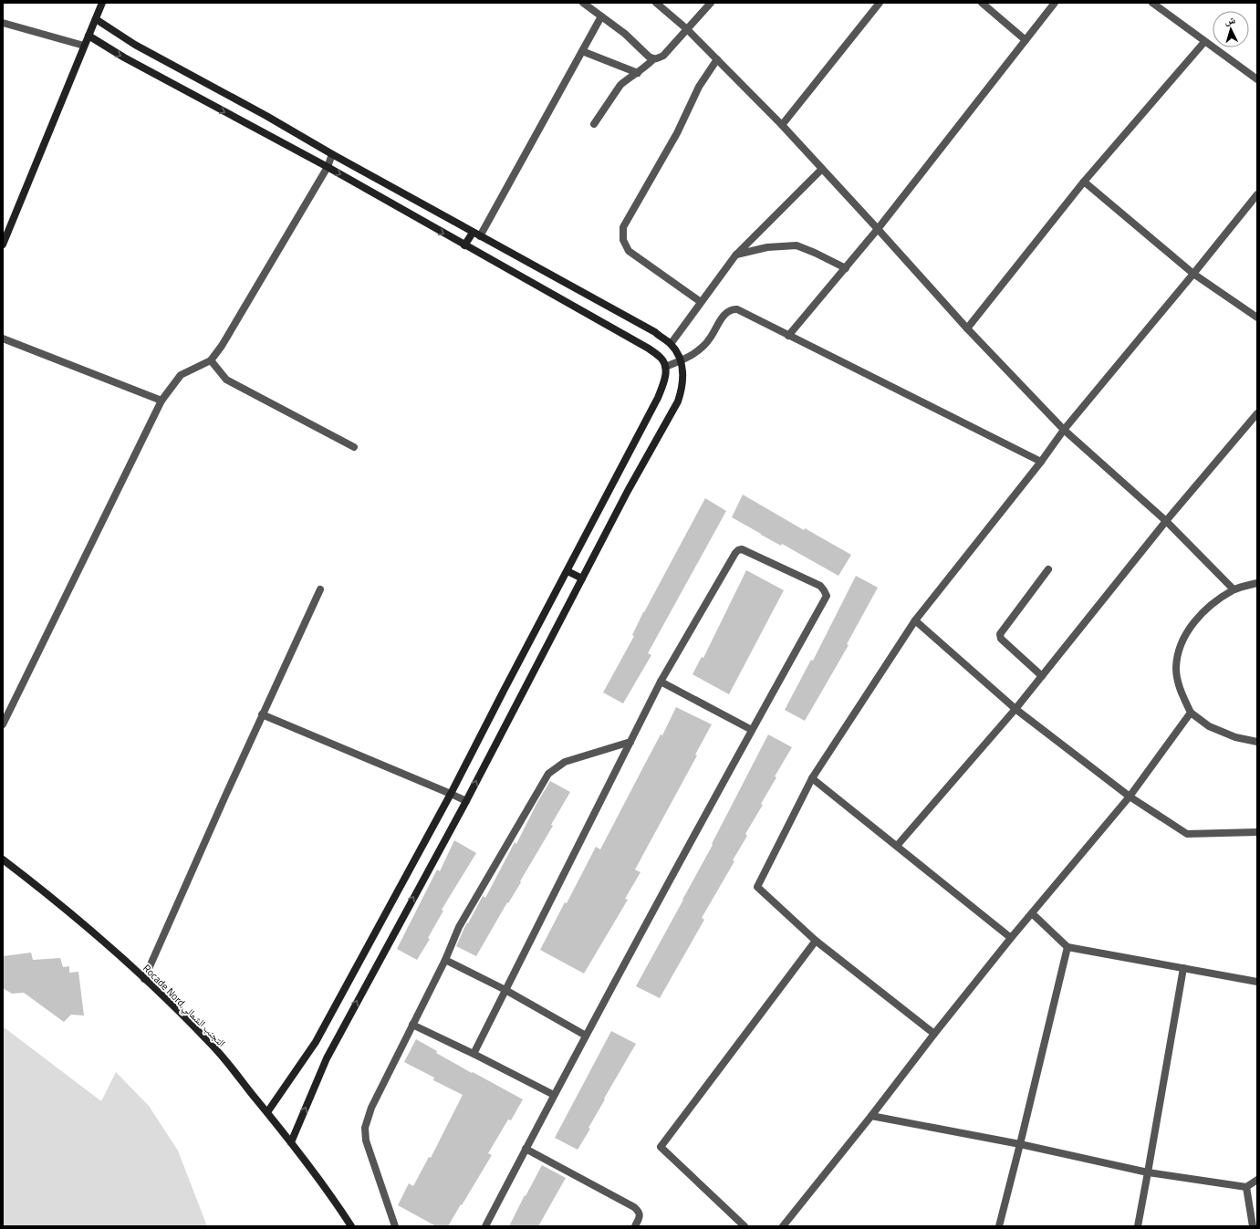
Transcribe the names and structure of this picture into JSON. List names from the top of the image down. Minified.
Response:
{"streets":{"street":["Rocade Nord,التجنب الشمالي"]},"north":"top"}
